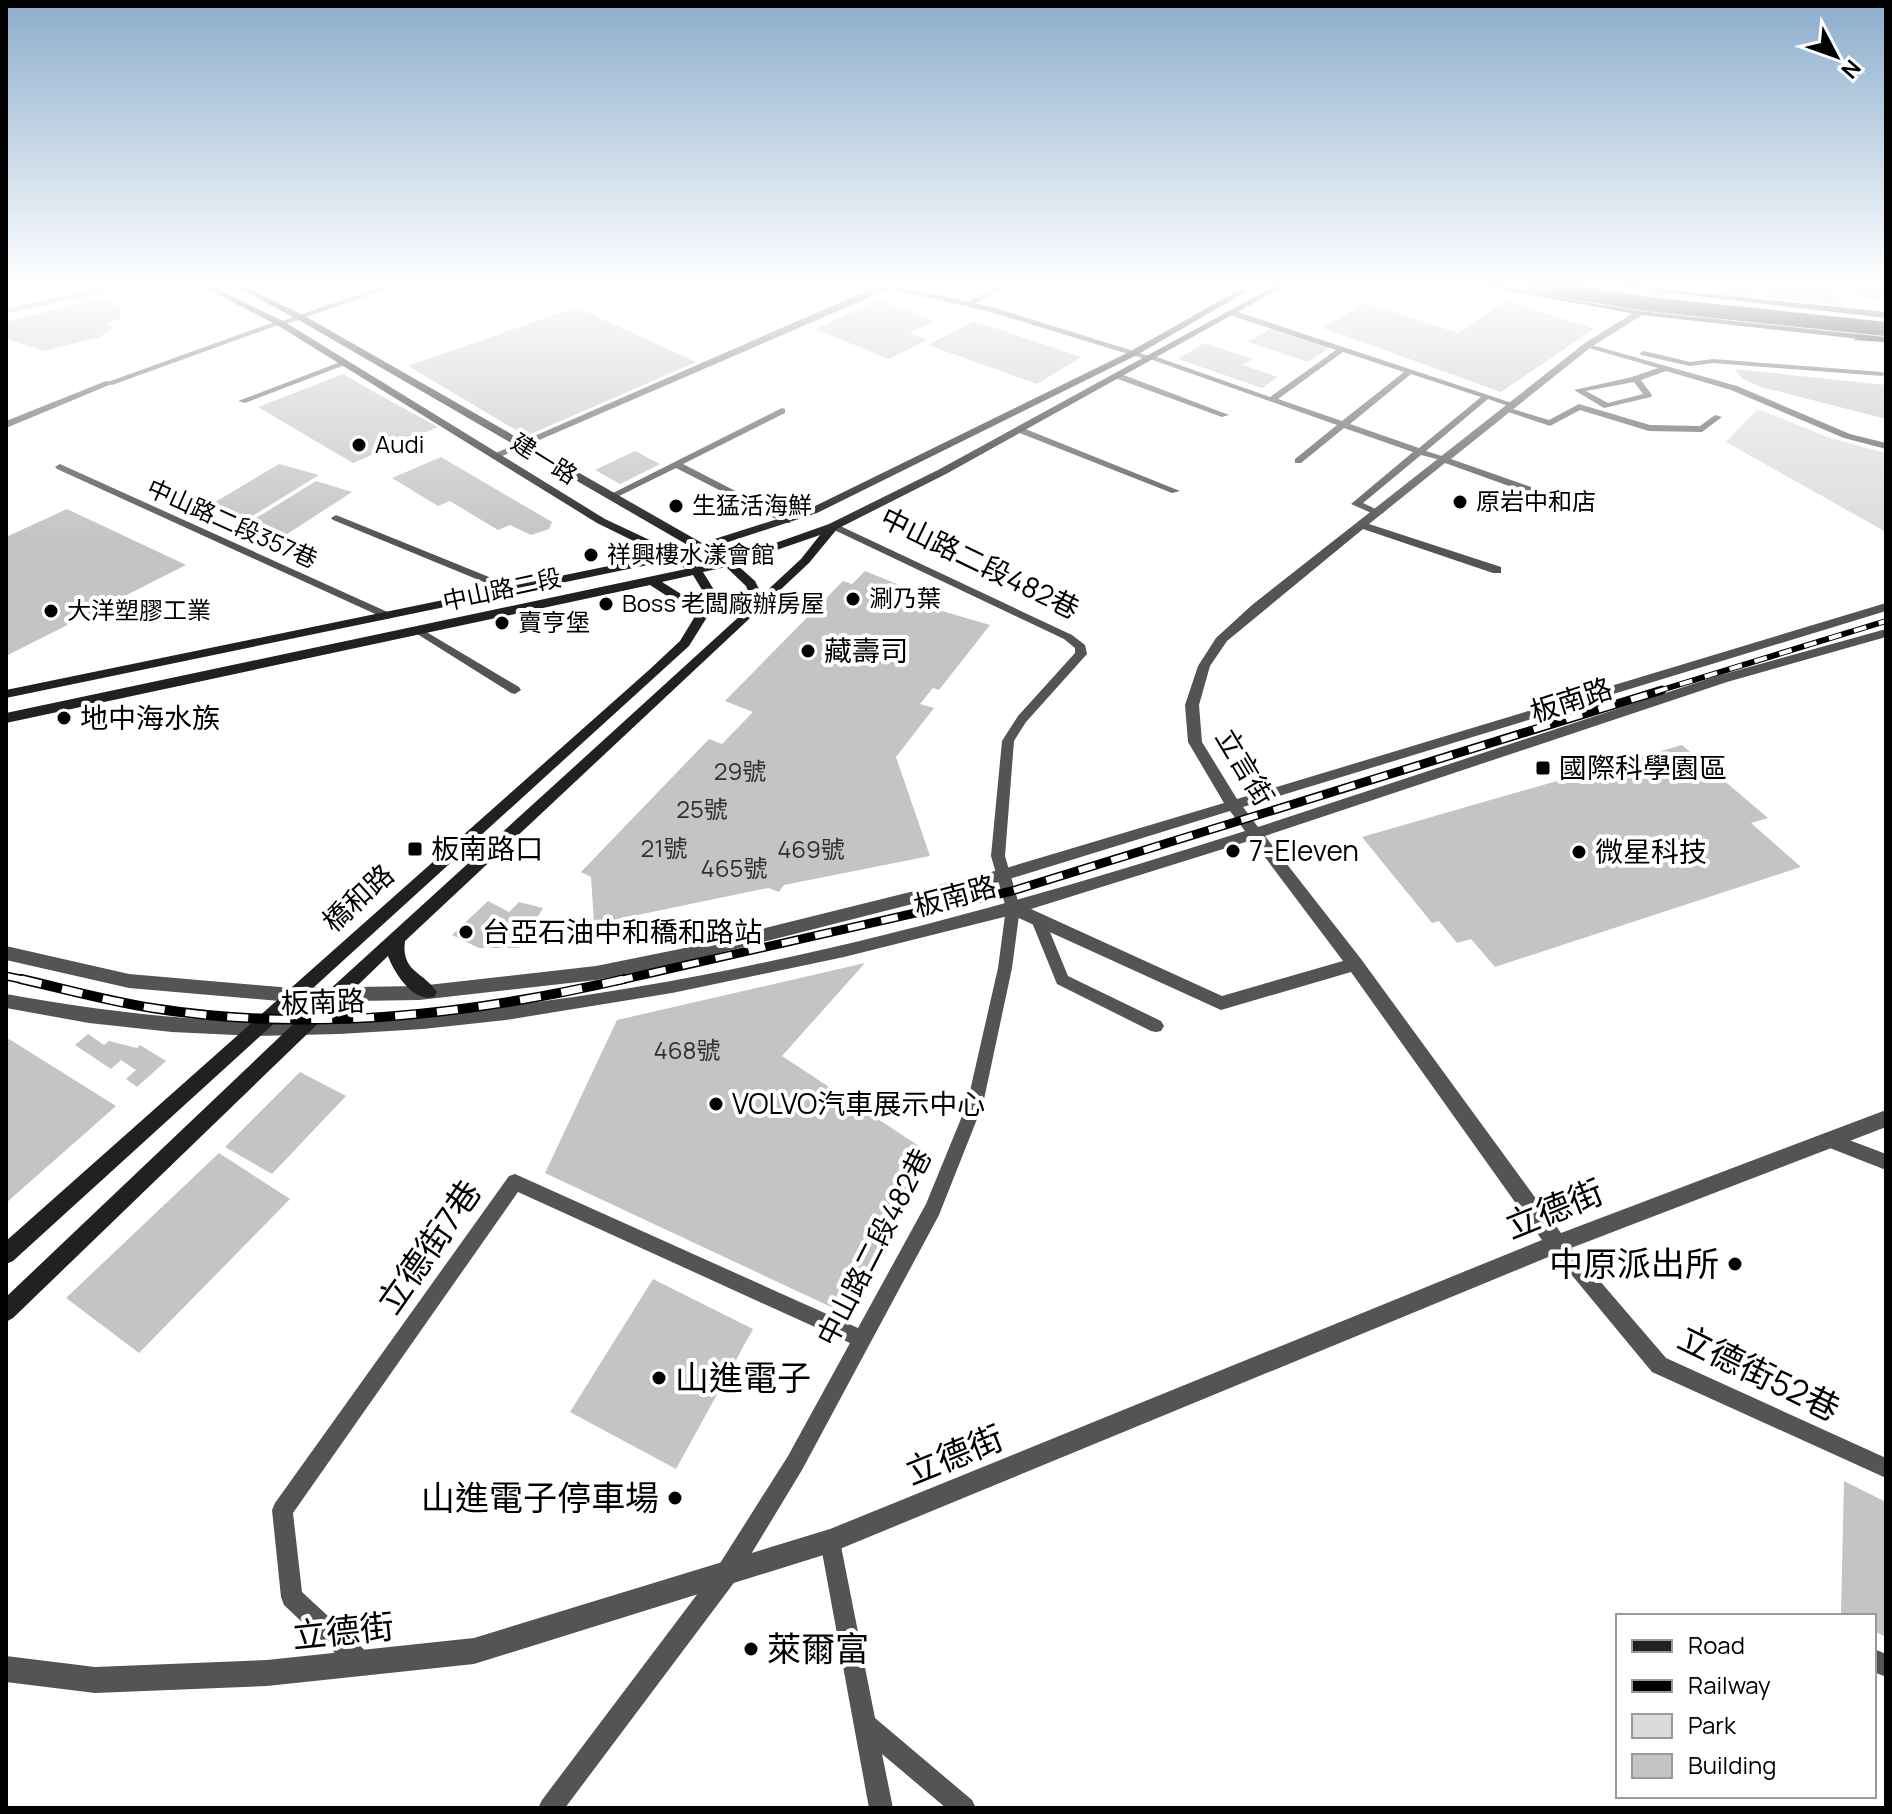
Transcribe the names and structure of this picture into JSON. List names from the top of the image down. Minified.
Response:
{"streets":{"street":["建一路","中山路二段","板南路","立言街","橋和路","立德街"],"lane":["中山路二段357巷","中山路二段482巷","立德街7巷","立德街52巷"]},"crossings":[["建一路","中山路二段"],["建一路","橋和路"],["中山路二段357巷","中山路二段"],["中山路二段482巷","中山路二段"],["中山路二段482巷","板南路"],["中山路二段482巷","橋和路"],["中山路二段482巷","立德街"],["中山路二段482巷","立德街7巷"],["中山路二段","橋和路"],["板南路","立言街"],["板南路","橋和路"],["立言街","立德街"],["立言街","立德街52巷"],["立德街","立德街7巷"],["立德街","立德街52巷"]],"places":{"other":["Audi","原岩中和店","生猛活海鮮","祥興樓水漾會館","涮乃葉","Boss 老闆廠辦房屋","大洋塑膠工業","賣亨堡","藏壽司","地中海水族","7-Eleven","微星科技","台亞石油中和穚和路站","VOLVO汽車展示中心","中原派出所","山進電子","山進電子停車場","萊爾富"],"transit":["國際科學園區","板南路口"]},"house_numbers":["29號","25號","21號","469號","465號","468號"],"legend":["Road","Railway","Park","Building"],"north":"bottom right"}
